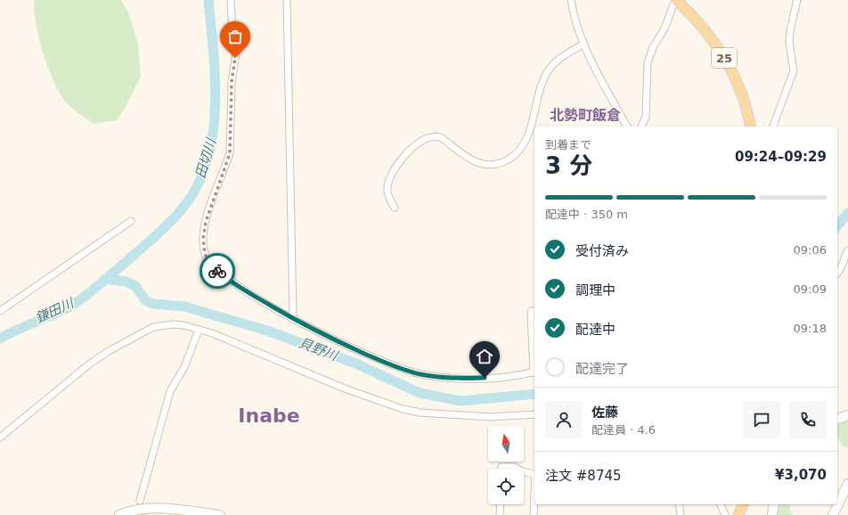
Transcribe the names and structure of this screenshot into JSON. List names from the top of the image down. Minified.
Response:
{"streets":{"main road":["25"]},"districts":["北勢町飯倉","Inabe"],"water":["田切川","鎌田川","貝野川"],"north":"top","page":{"heading":["3 分","到着まで","09:24–09:29"],"panel":["佐藤","配達員 · 4.6","注文 #8745","¥3,070"],"bar":"配達中 · 350 m","list":[["受付済み","09:06"],["調理中","09:09"],["配達中","09:18"],"配達完了"]}}
